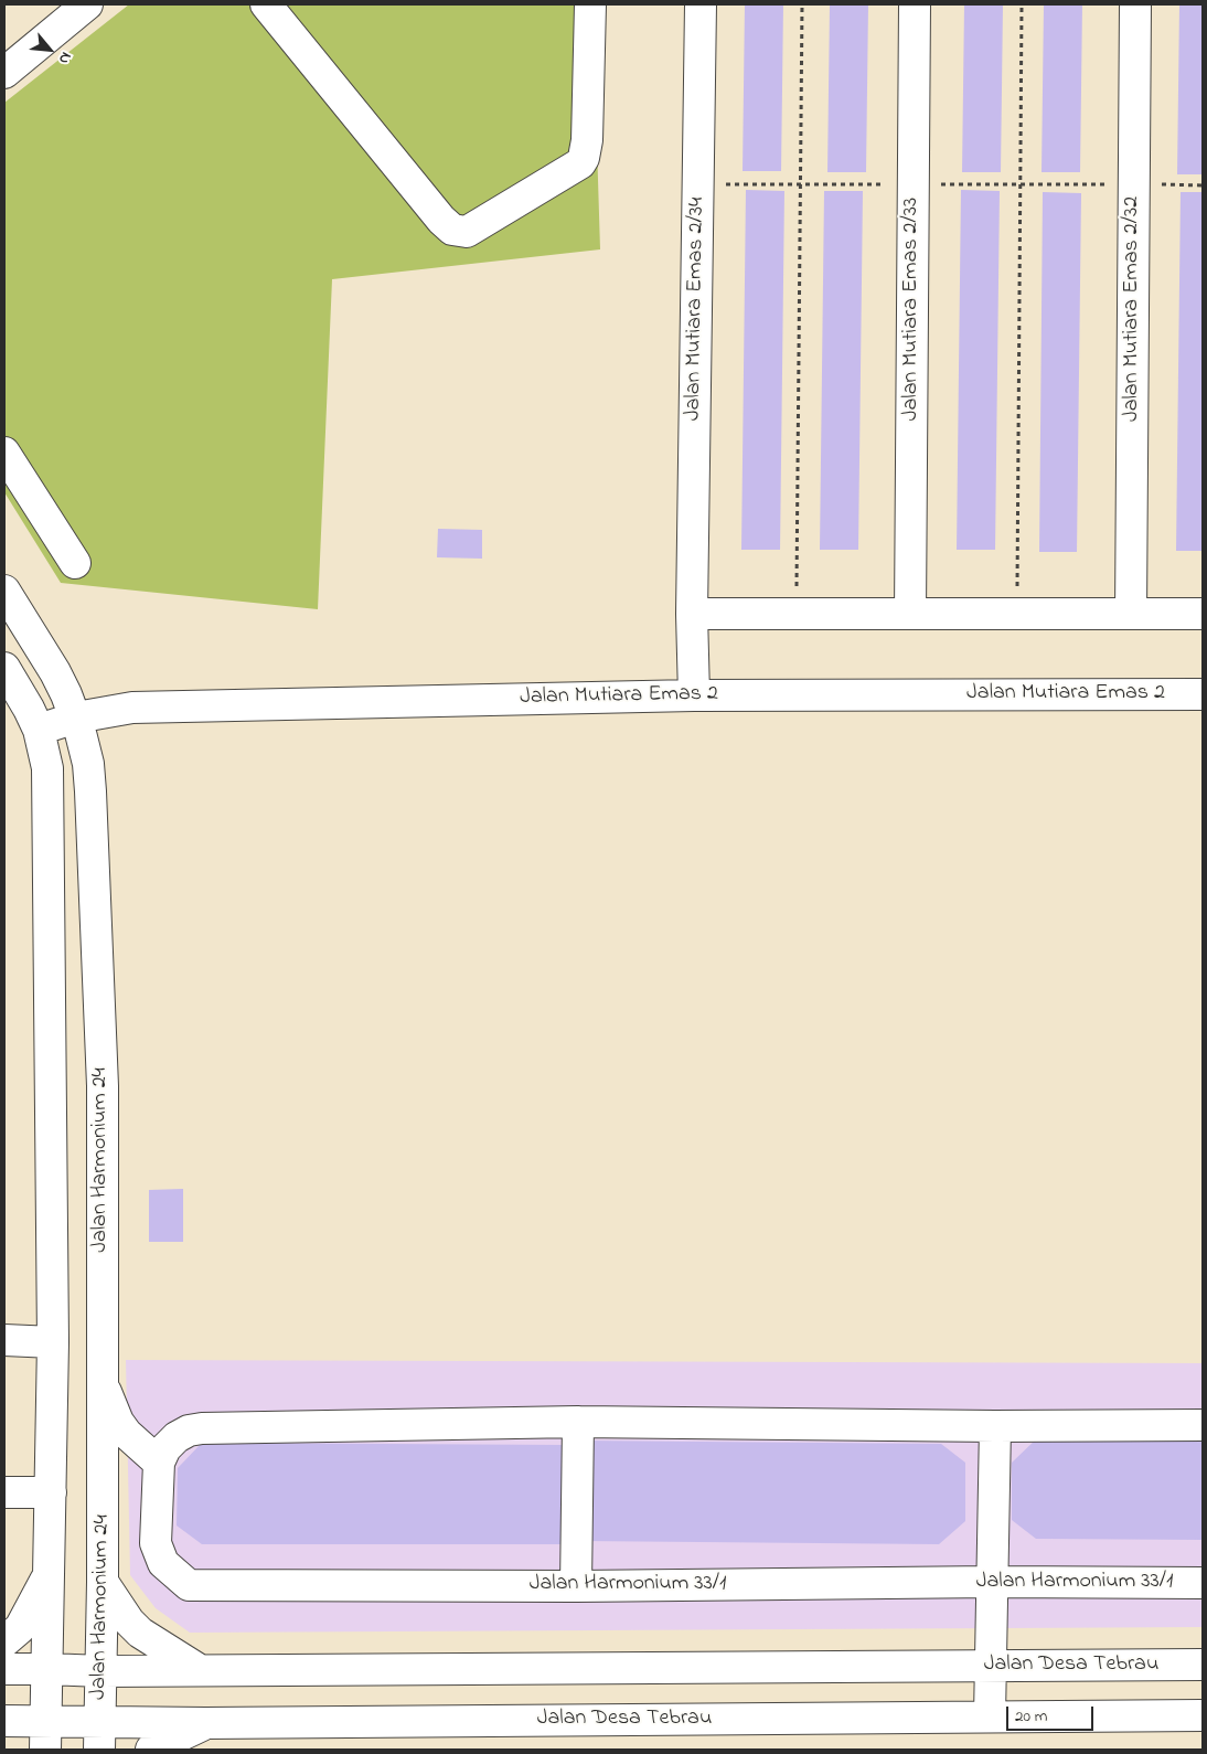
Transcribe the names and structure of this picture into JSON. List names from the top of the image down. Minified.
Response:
{"streets":{"street":["Jalan Mutiara Emas 2/34","Jalan Mutiara Emas 2/33","Jalan Mutiara Emas 2/32","Jalan Mutiara Emas 2","Jalan Harmonium 24","Jalan Harmonium 33/1","Jalan Desa Tebrau"]},"crossings":[["Jalan Mutiara Emas 2/34","Jalan Mutiara Emas 2"],["Jalan Mutiara Emas 2","Jalan Harmonium 24"],["Jalan Harmonium 24","Jalan Desa Tebrau"]],"scale_bar":"20 m","north":"bottom right"}
